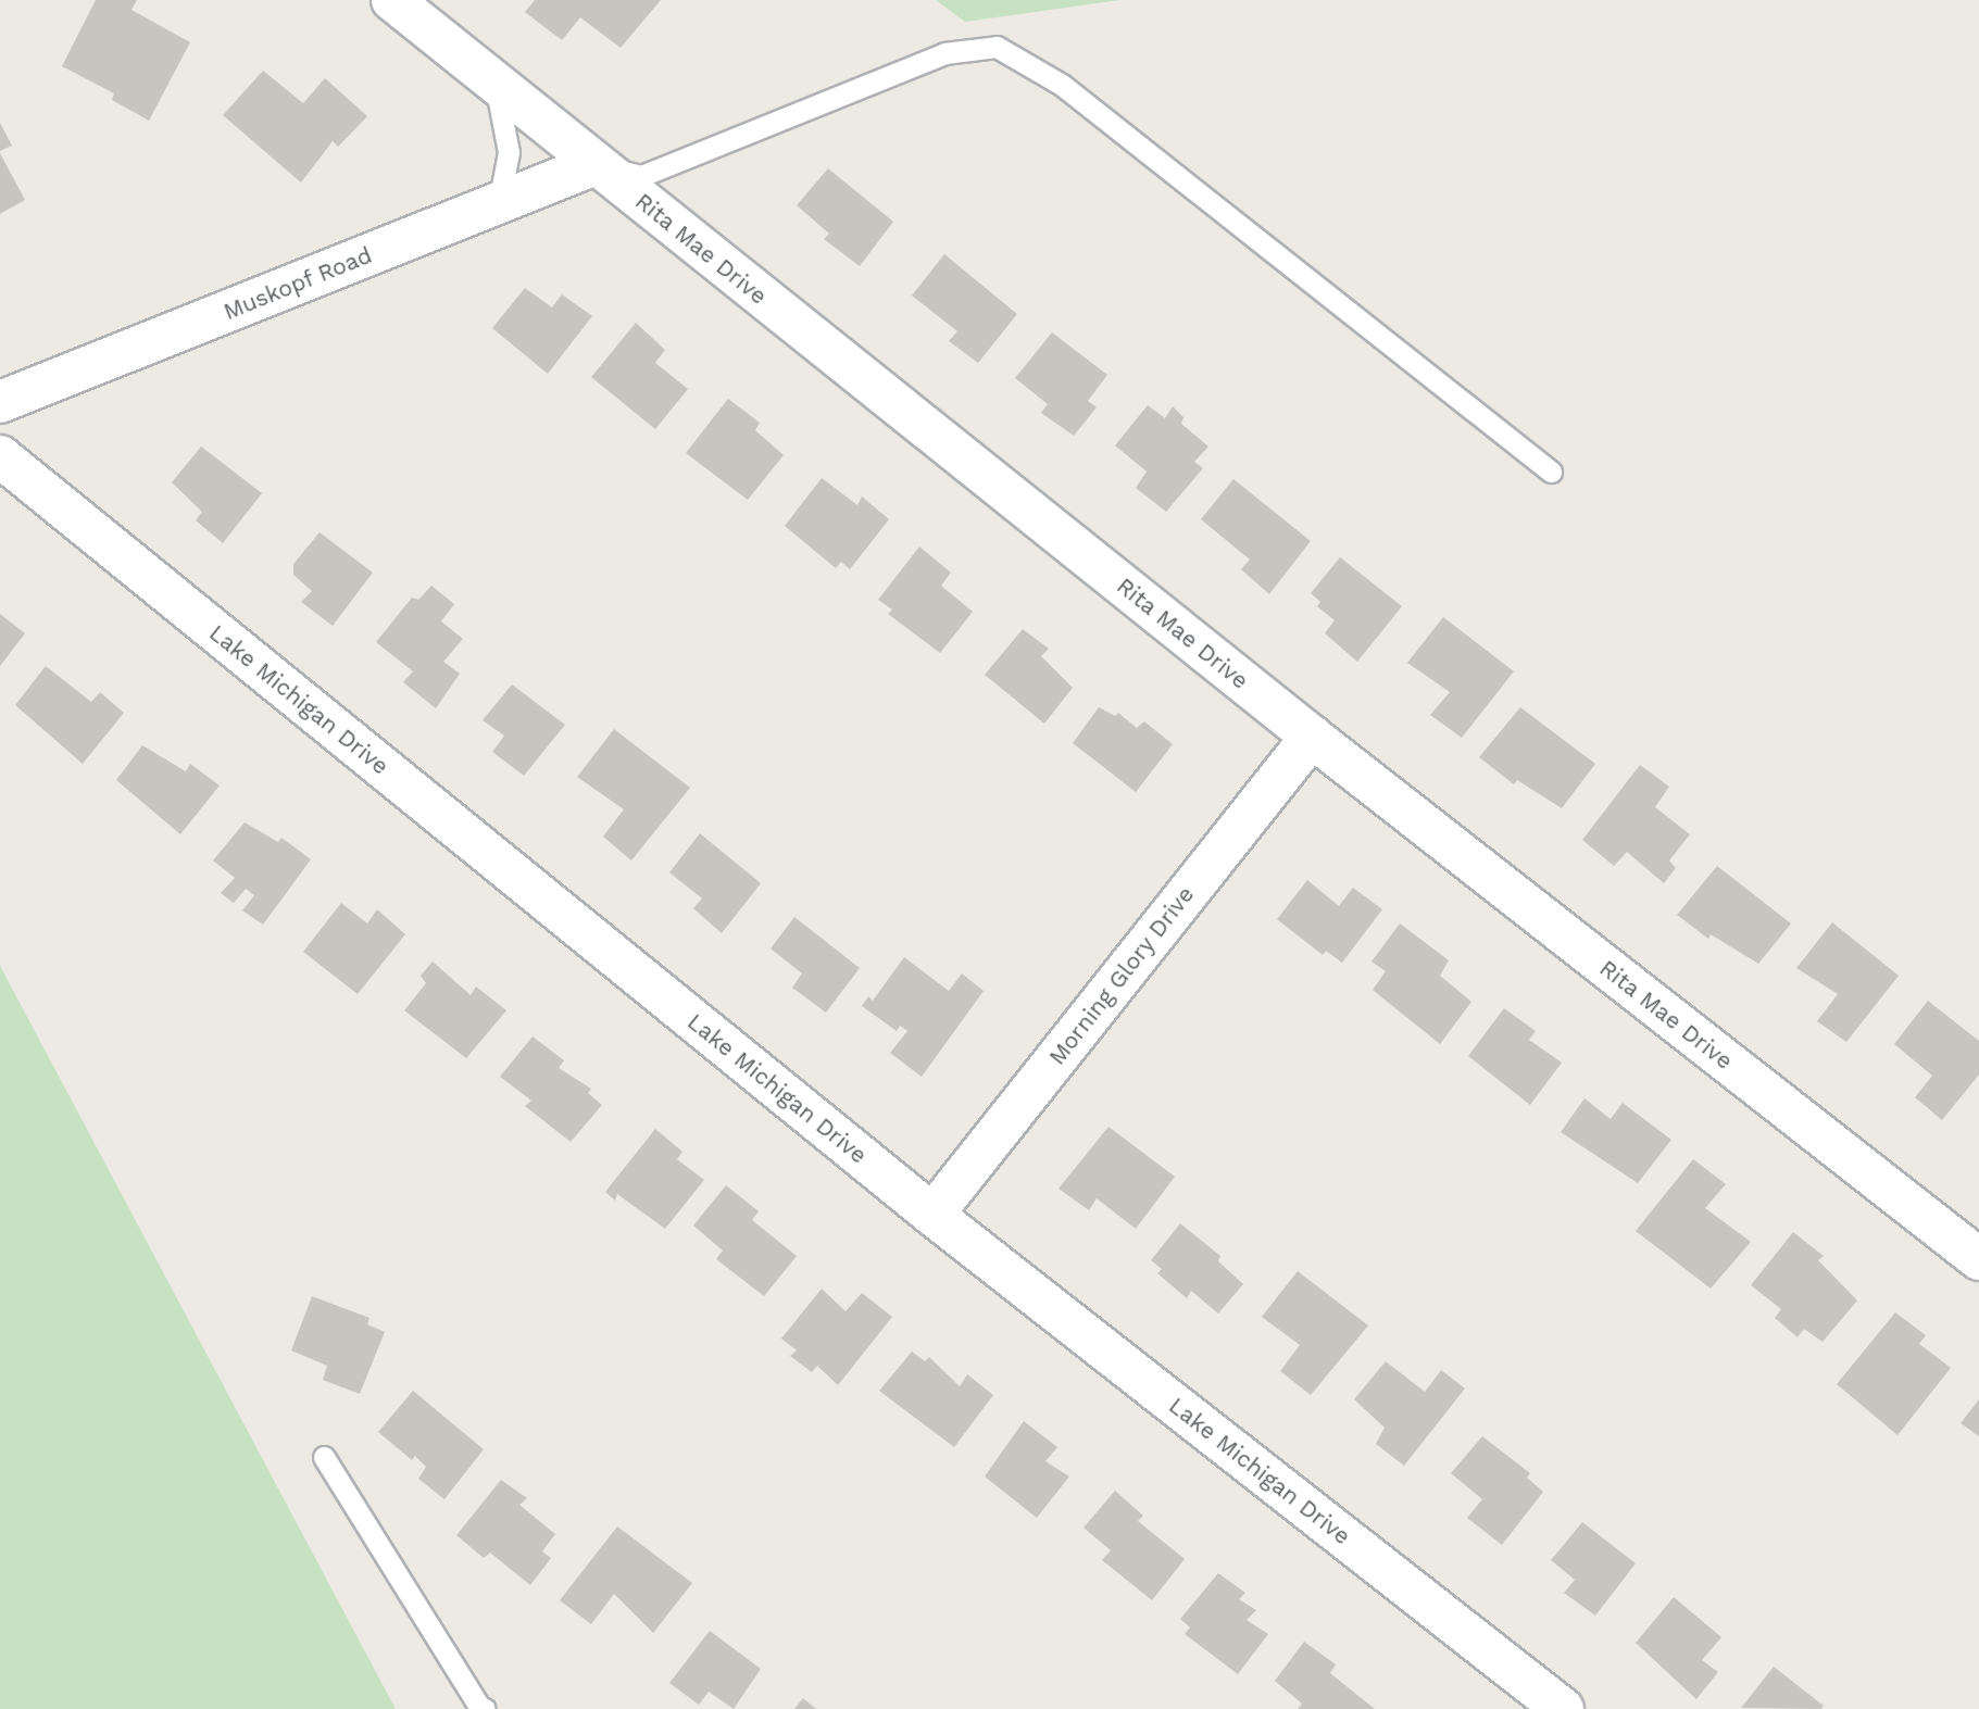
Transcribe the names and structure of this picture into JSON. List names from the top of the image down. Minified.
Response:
{"streets":{"street":["Rita Mae Drive","Muskopf Road","Lake Michigan Drive","Morning Glory Drive"]},"crossings":[["Rita Mae Drive","Muskopf Road"],["Rita Mae Drive","Morning Glory Drive"],["Lake Michigan Drive","Morning Glory Drive"]]}
